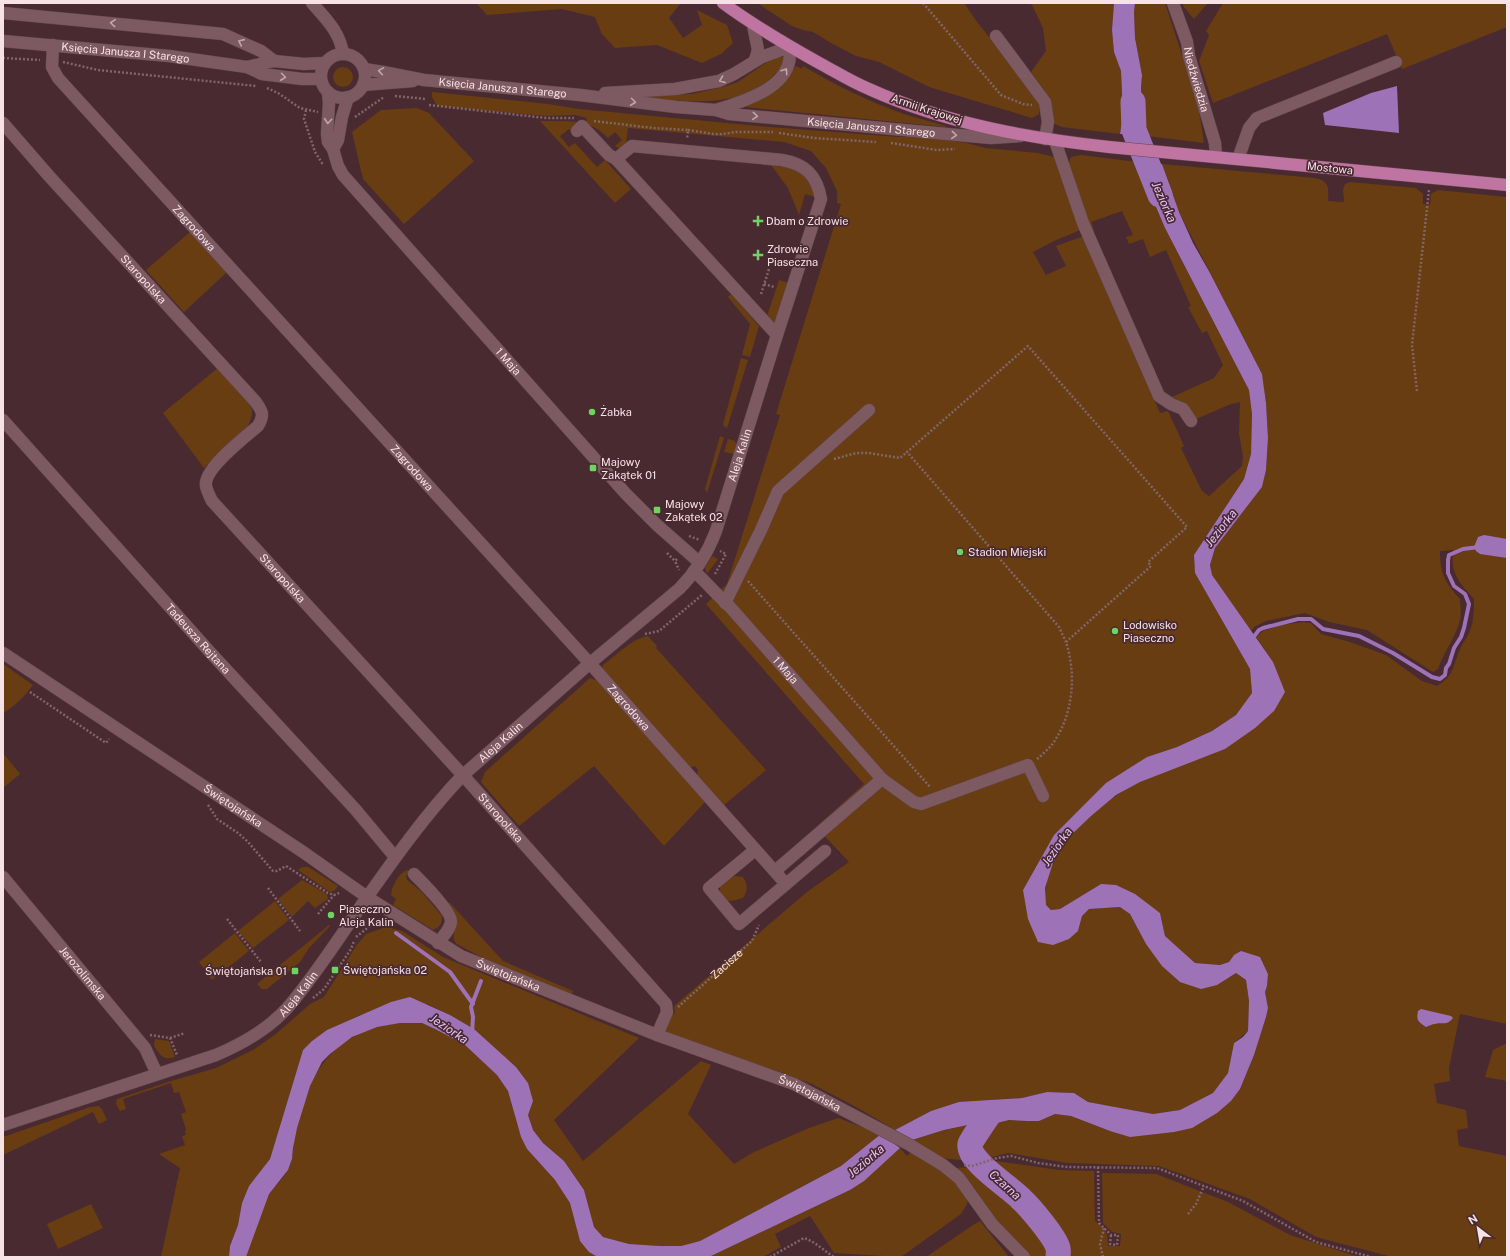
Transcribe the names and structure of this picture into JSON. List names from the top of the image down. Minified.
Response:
{"streets":{"main road":["Armii Krajowej","Mostowa"],"street":["Księcia Janusza I Starego","Niedźwiedzia","Zagrodowa","Staropolska","1 Maja","Aleja Kalin","Tadeusza Rejtana","Świętojańska","Jerozolimska"],"path":["Zacisze"]},"crossings":[["Księcia Janusza I Starego","Armii Krajowej"],["Księcia Janusza I Starego","Zagrodowa"],["Księcia Janusza I Starego","1 Maja"],["Niedźwiedzia","Mostowa"],["Armii Krajowej","Mostowa"],["Zagrodowa","Aleja Kalin"],["Staropolska","Aleja Kalin"],["Staropolska","Zacisze"],["1 Maja","Aleja Kalin"],["Aleja Kalin","Tadeusza Rejtana"],["Aleja Kalin","Świętojańska"],["Aleja Kalin","Jerozolimska"]],"water":["Jeziorka","Czarna"],"places":{"health":["Dbam o Zdrowie","Zdrowie Piaseczna"],"other":["Żabka","Stadion Miejski","Lodowisko Piaseczno","Piaseczno Aleja Kalin"],"transit":["Majowy Zakątek 01","Majowy Zakątek 02","Świętojańska 02","Świętojańska 01"]},"north":"top left"}
